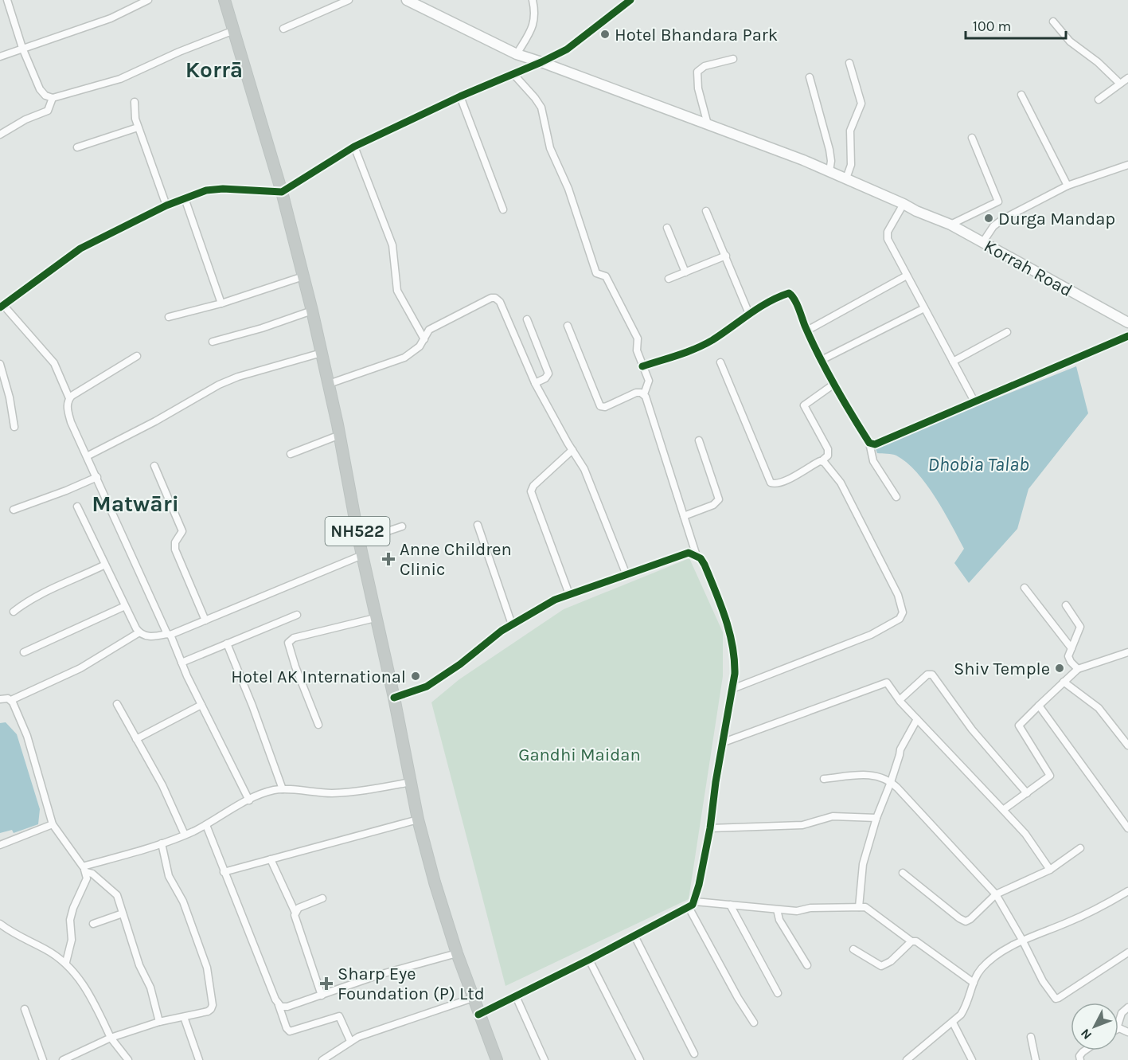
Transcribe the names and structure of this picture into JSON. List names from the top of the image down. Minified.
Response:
{"streets":{"highway":["NH522"],"main road":["Korrah Road"]},"districts":["Korrā","Matwāri"],"water":["Dhobia Talab"],"parks":["Gandhi Maidan"],"places":{"other":["Hotel Bhandara Park","Durga Mandap","Shiv Temple","Hotel AK International"],"health":["Anne Children Clinic","Sharp Eye Foundation (P) Ltd"]},"scale_bar":"100 m","north":"bottom left"}
